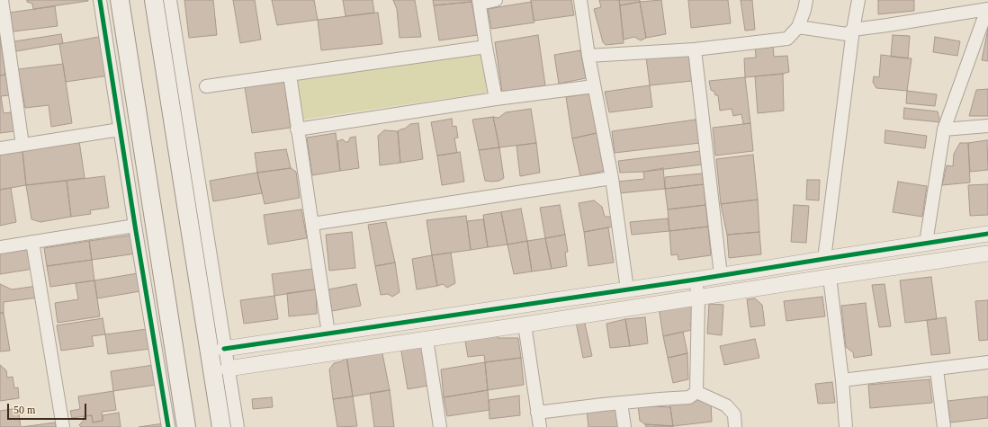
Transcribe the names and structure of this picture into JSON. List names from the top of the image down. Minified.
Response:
{"scale_bar":"50 m"}
